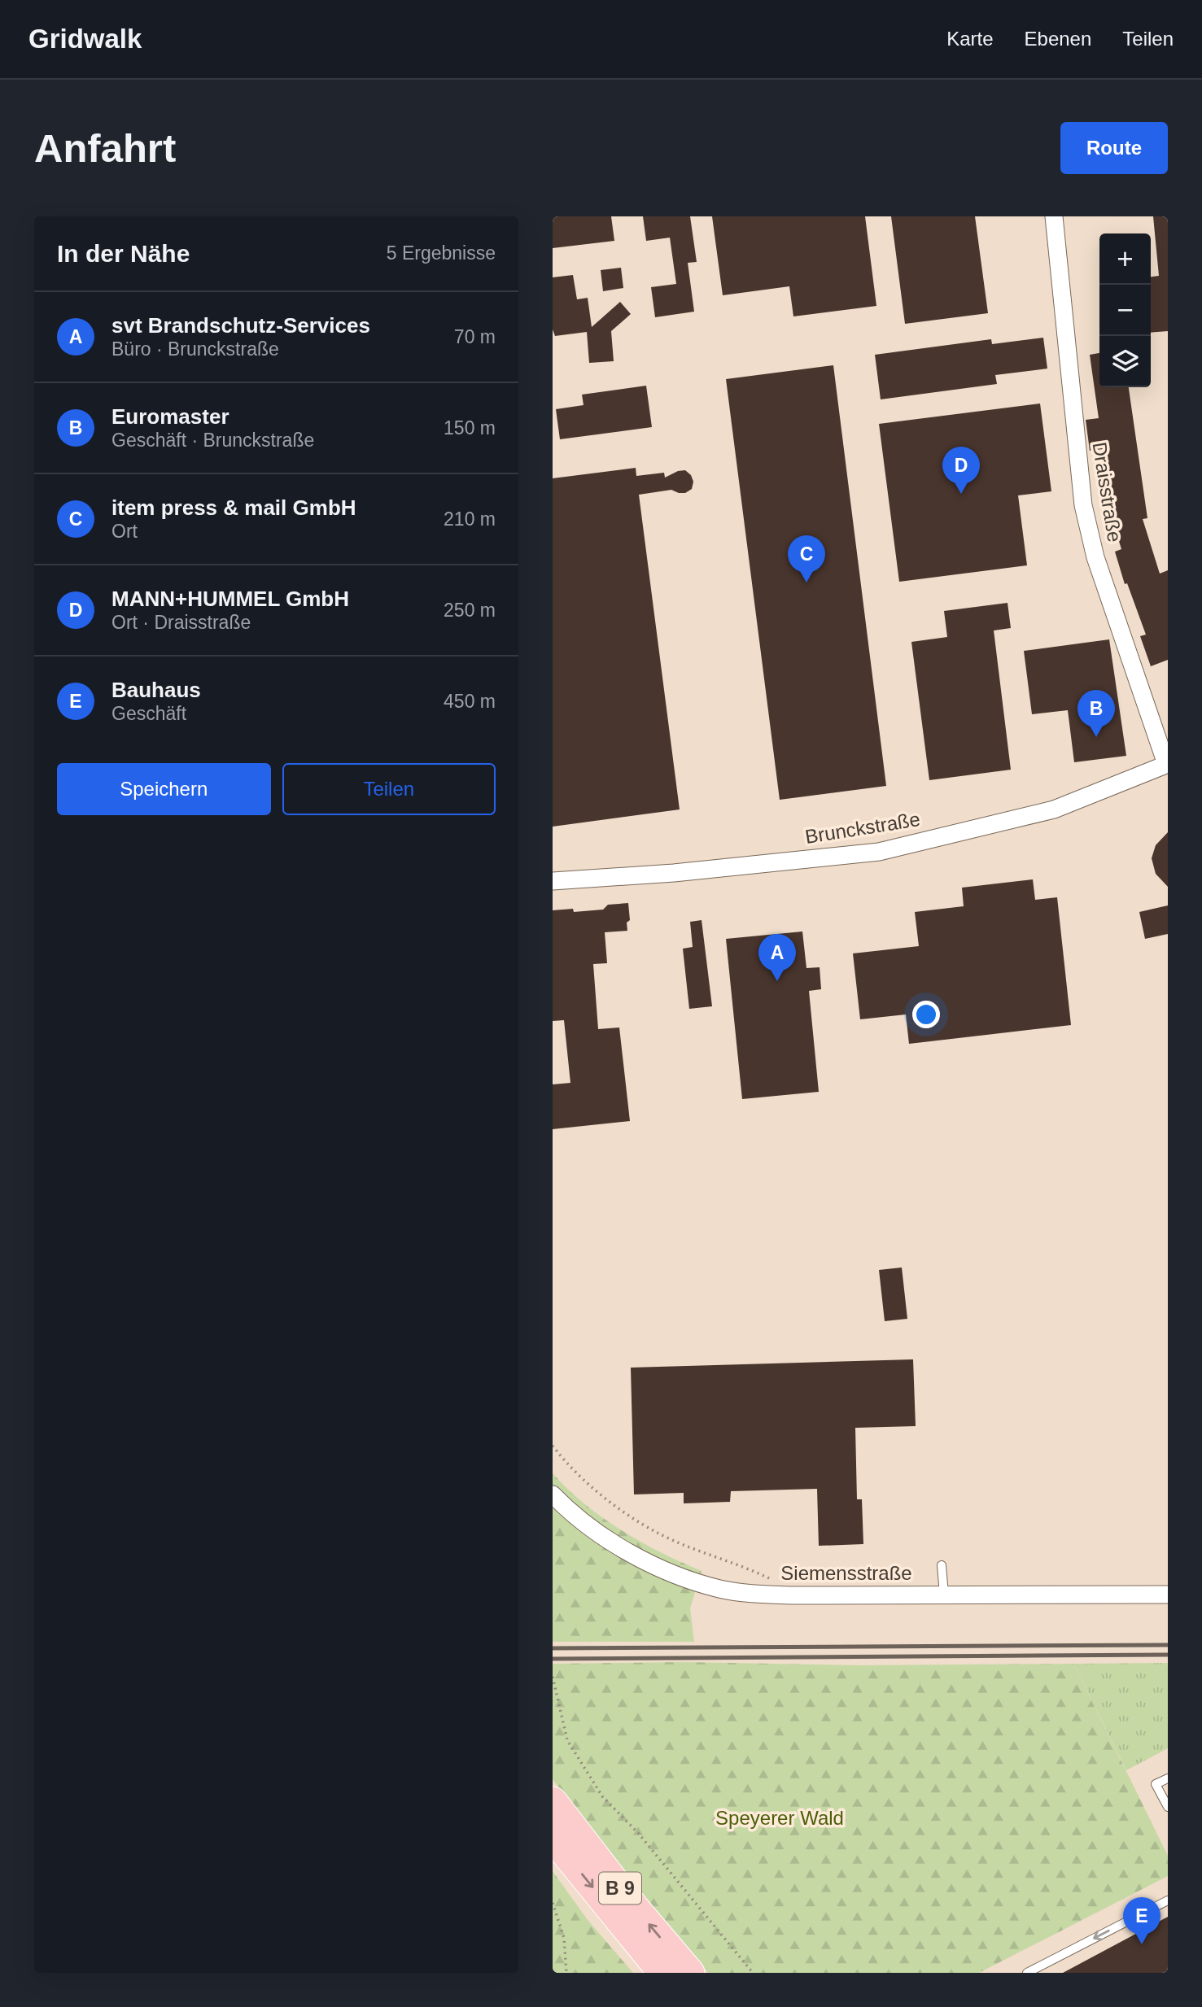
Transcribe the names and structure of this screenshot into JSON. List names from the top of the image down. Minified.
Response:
{"streets":{"highway":["B 9"],"street":["Draisstraße","Brunckstraße","Siemensstraße"]},"crossings":[["Draisstraße","Brunckstraße"]],"parks":["Speyerer Wald"],"page":{"header":"Gridwalk","nav":["Karte","Ebenen","Teilen"],"buttons":["Route",["Speichern","Teilen"]],"title":"Anfahrt","heading":["In der Nähe","5 Ergebnisse"],"map_buttons":["+","−"],"list":[{"mark":"A","name":"svt Brandschutz-Services","note":"Büro · Brunckstraße","value":"70 m"},{"mark":"B","name":"Euromaster","note":"Geschäft · Brunckstraße","value":"150 m"},{"mark":"C","name":"item press & mail GmbH","note":"Ort","value":"210 m"},{"mark":"D","name":"MANN+HUMMEL GmbH","note":"Ort · Draisstraße","value":"250 m"},{"mark":"E","name":"Bauhaus","note":"Geschäft","value":"450 m"}],"pins":["D","C","B","A","E"]}}
